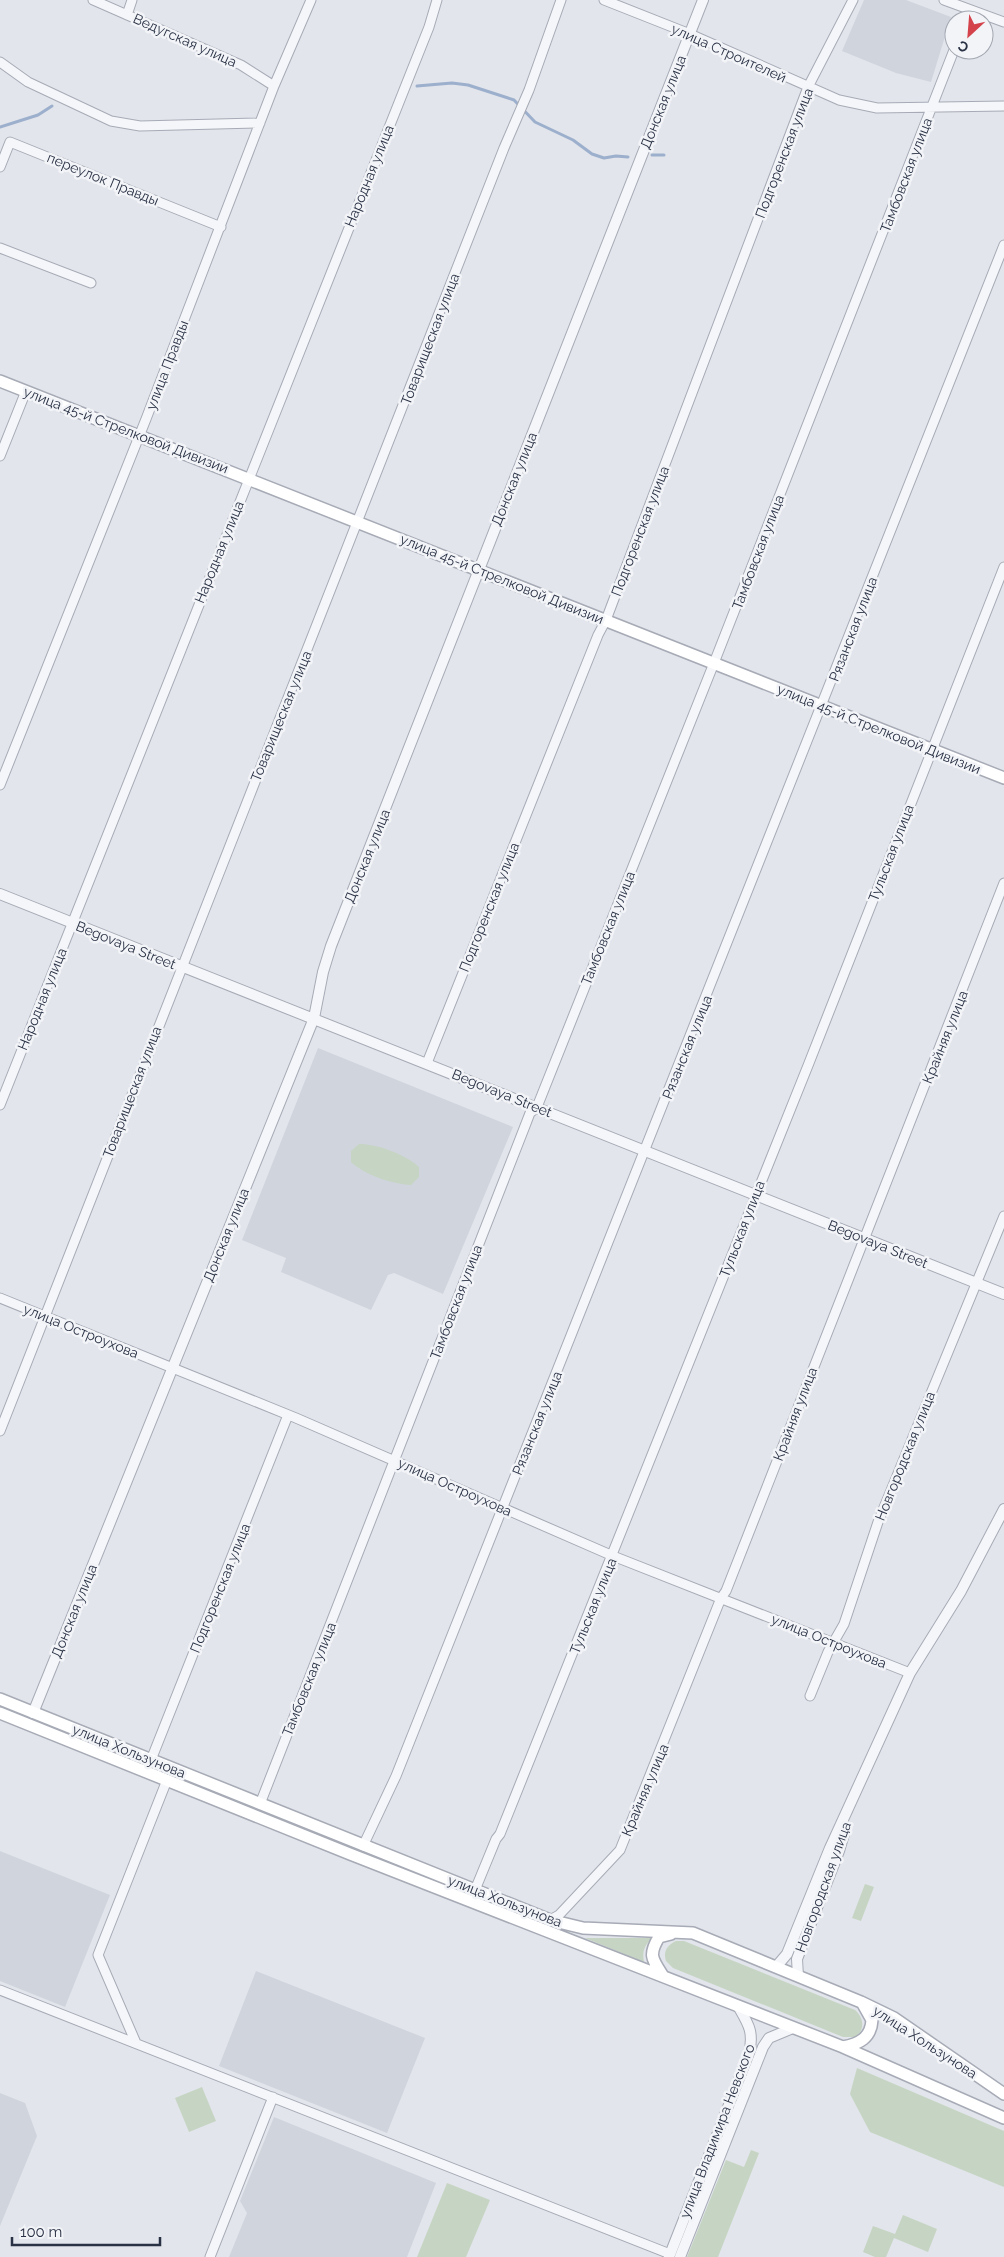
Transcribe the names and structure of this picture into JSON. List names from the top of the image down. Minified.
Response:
{"streets":{"main road":["улица 45-й Стрелковой Дивизии","улица Хользунова"],"street":["Ведугская улица","улица Строителей","Донская улица","Подгоренская улица","Тамбовская улица","Народная улица","переулок Правды","Товарищеская улица","улица Правды","Рязанская улица","Тульская улица","Begovaya Street","Крайняя улица","улица Остроухова","Новгородская улица","улица Владимира Невского"]},"crossings":[["Ведугская улица","улица Правды"],["улица Строителей","Донская улица"],["улица Строителей","Подгоренская улица"],["улица Строителей","Тамбовская улица"],["Донская улица","улица 45-й Стрелковой Дивизии"],["Донская улица","Begovaya Street"],["Донская улица","улица Остроухова"],["Донская улица","улица Хользунова"],["Подгоренская улица","улица 45-й Стрелковой Дивизии"],["Подгоренская улица","Begovaya Street"],["Подгоренская улица","улица Остроухова"],["Подгоренская улица","улица Хользунова"],["Тамбовская улица","улица 45-й Стрелковой Дивизии"],["Тамбовская улица","Begovaya Street"],["Тамбовская улица","улица Остроухова"],["Тамбовская улица","улица Хользунова"],["Народная улица","улица 45-й Стрелковой Дивизии"],["Народная улица","Begovaya Street"],["переулок Правды","улица Правды"],["Товарищеская улица","улица 45-й Стрелковой Дивизии"],["Товарищеская улица","Begovaya Street"],["Товарищеская улица","улица Остроухова"],["улица Правды","улица 45-й Стрелковой Дивизии"],["улица 45-й Стрелковой Дивизии","Рязанская улица"],["улица 45-й Стрелковой Дивизии","Тульская улица"],["Рязанская улица","Begovaya Street"],["Рязанская улица","улица Остроухова"],["Рязанская улица","улица Хользунова"],["Тульская улица","Begovaya Street"],["Тульская улица","улица Остроухова"],["Тульская улица","улица Хользунова"],["Begovaya Street","Крайняя улица"],["Begovaya Street","Новгородская улица"],["Крайняя улица","улица Остроухова"],["Крайняя улица","улица Хользунова"],["улица Остроухова","Новгородская улица"],["Новгородская улица","улица Хользунова"],["улица Хользунова","улица Владимира Невского"]],"scale_bar":"100 m","north":"bottom left"}
